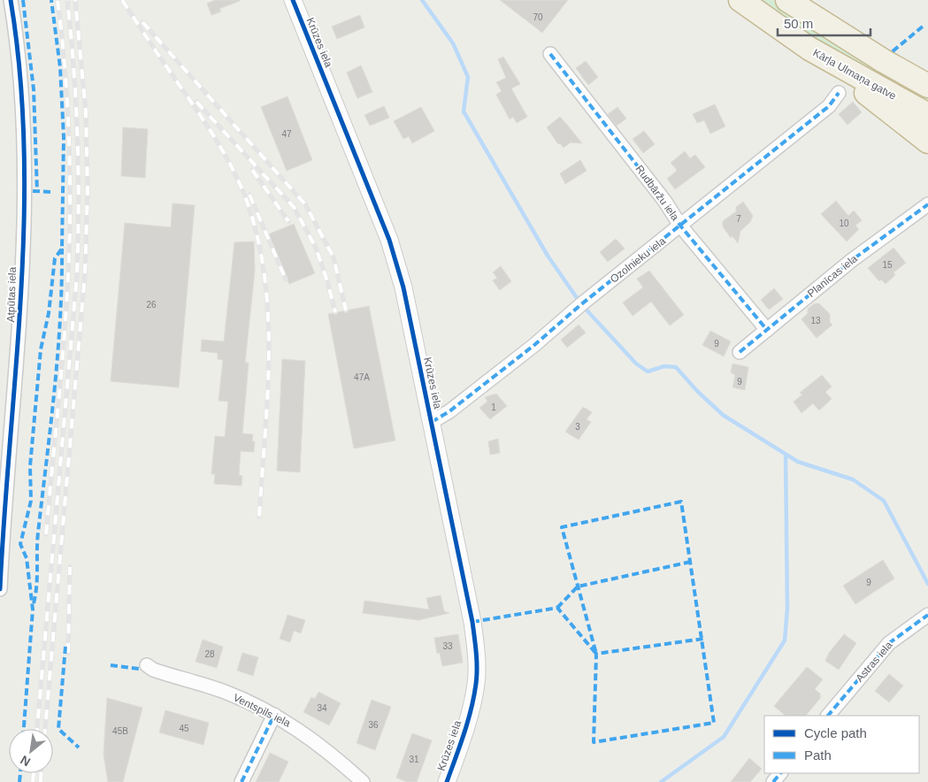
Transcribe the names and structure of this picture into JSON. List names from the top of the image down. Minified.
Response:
{"streets":{"highway":["Kārļa Ulmaņa gatve"],"street":["Krūzes iela","Rudbāržu iela","Ozolnieku iela","Planīcas iela","Atpūtas iela","Astras iela","Ventspils iela"]},"crossings":[["Krūzes iela","Ozolnieku iela"],["Rudbāržu iela","Ozolnieku iela"],["Rudbāržu iela","Planīcas iela"]],"house_numbers":["70","47","7","10","15","26","13","9","47A","9","1","3","9","33","28","34","36","45","45B","31"],"legend":["Cycle path","Path"],"scale_bar":"50 m","north":"bottom left"}
